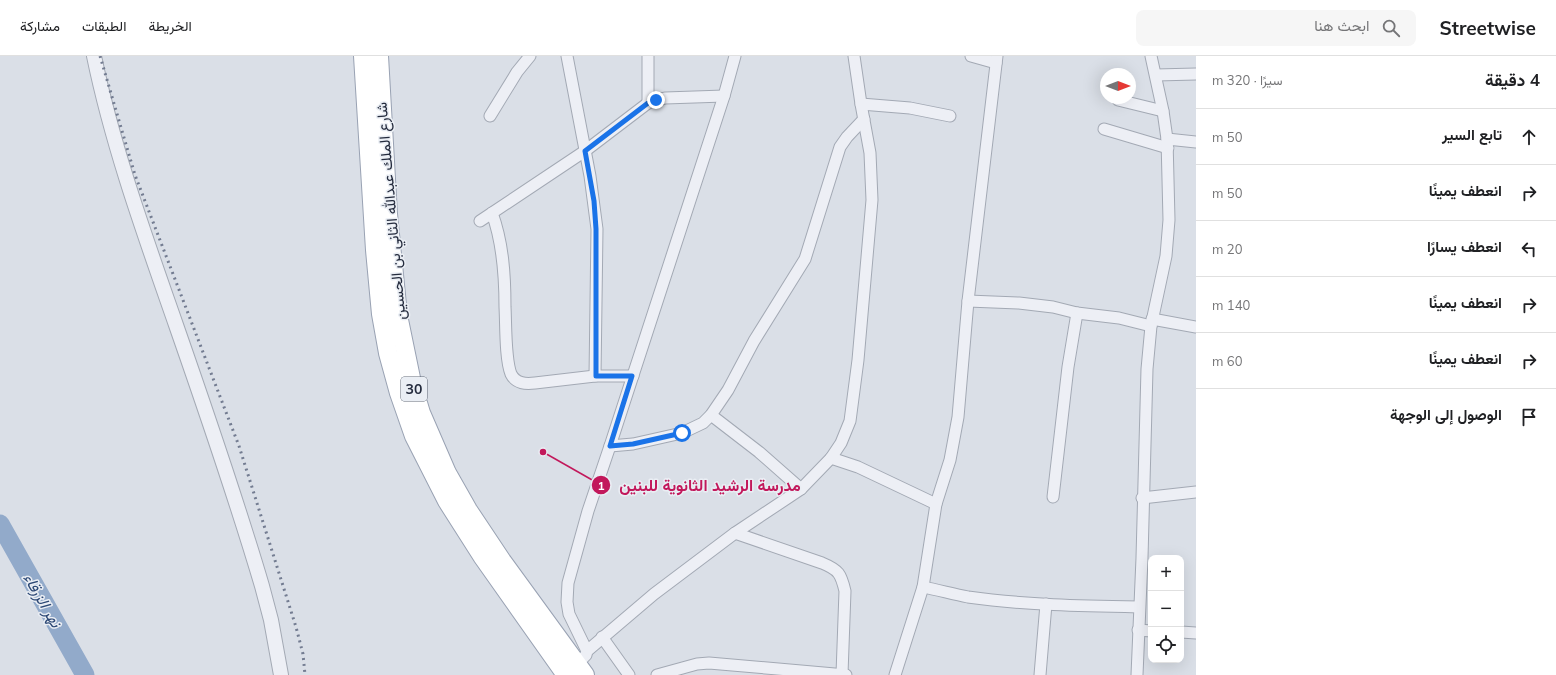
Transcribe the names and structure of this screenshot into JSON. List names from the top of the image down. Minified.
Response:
{"streets":{"main road":["شارع الملك عبدالله الثاني بن الحسين","30"]},"water":["نهر الزرقاء"],"places":["مدرسة الرشيد الثانوية للبنين"],"north":"right","page":{"header":"Streetwise","search":"ابحث هنا","nav":["الخريطة","الطبقات","مشاركة"],"heading":["4 دقيقة","سيرًا · 320 m"],"list":[["تابع السير","50 m"],["انعطف يمينًا","50 m"],["انعطف يسارًا","20 m"],["انعطف يمينًا","140 m"],["انعطف يمينًا","60 m"],"الوصول إلى الوجهة"],"map_buttons":["+","−"]}}
